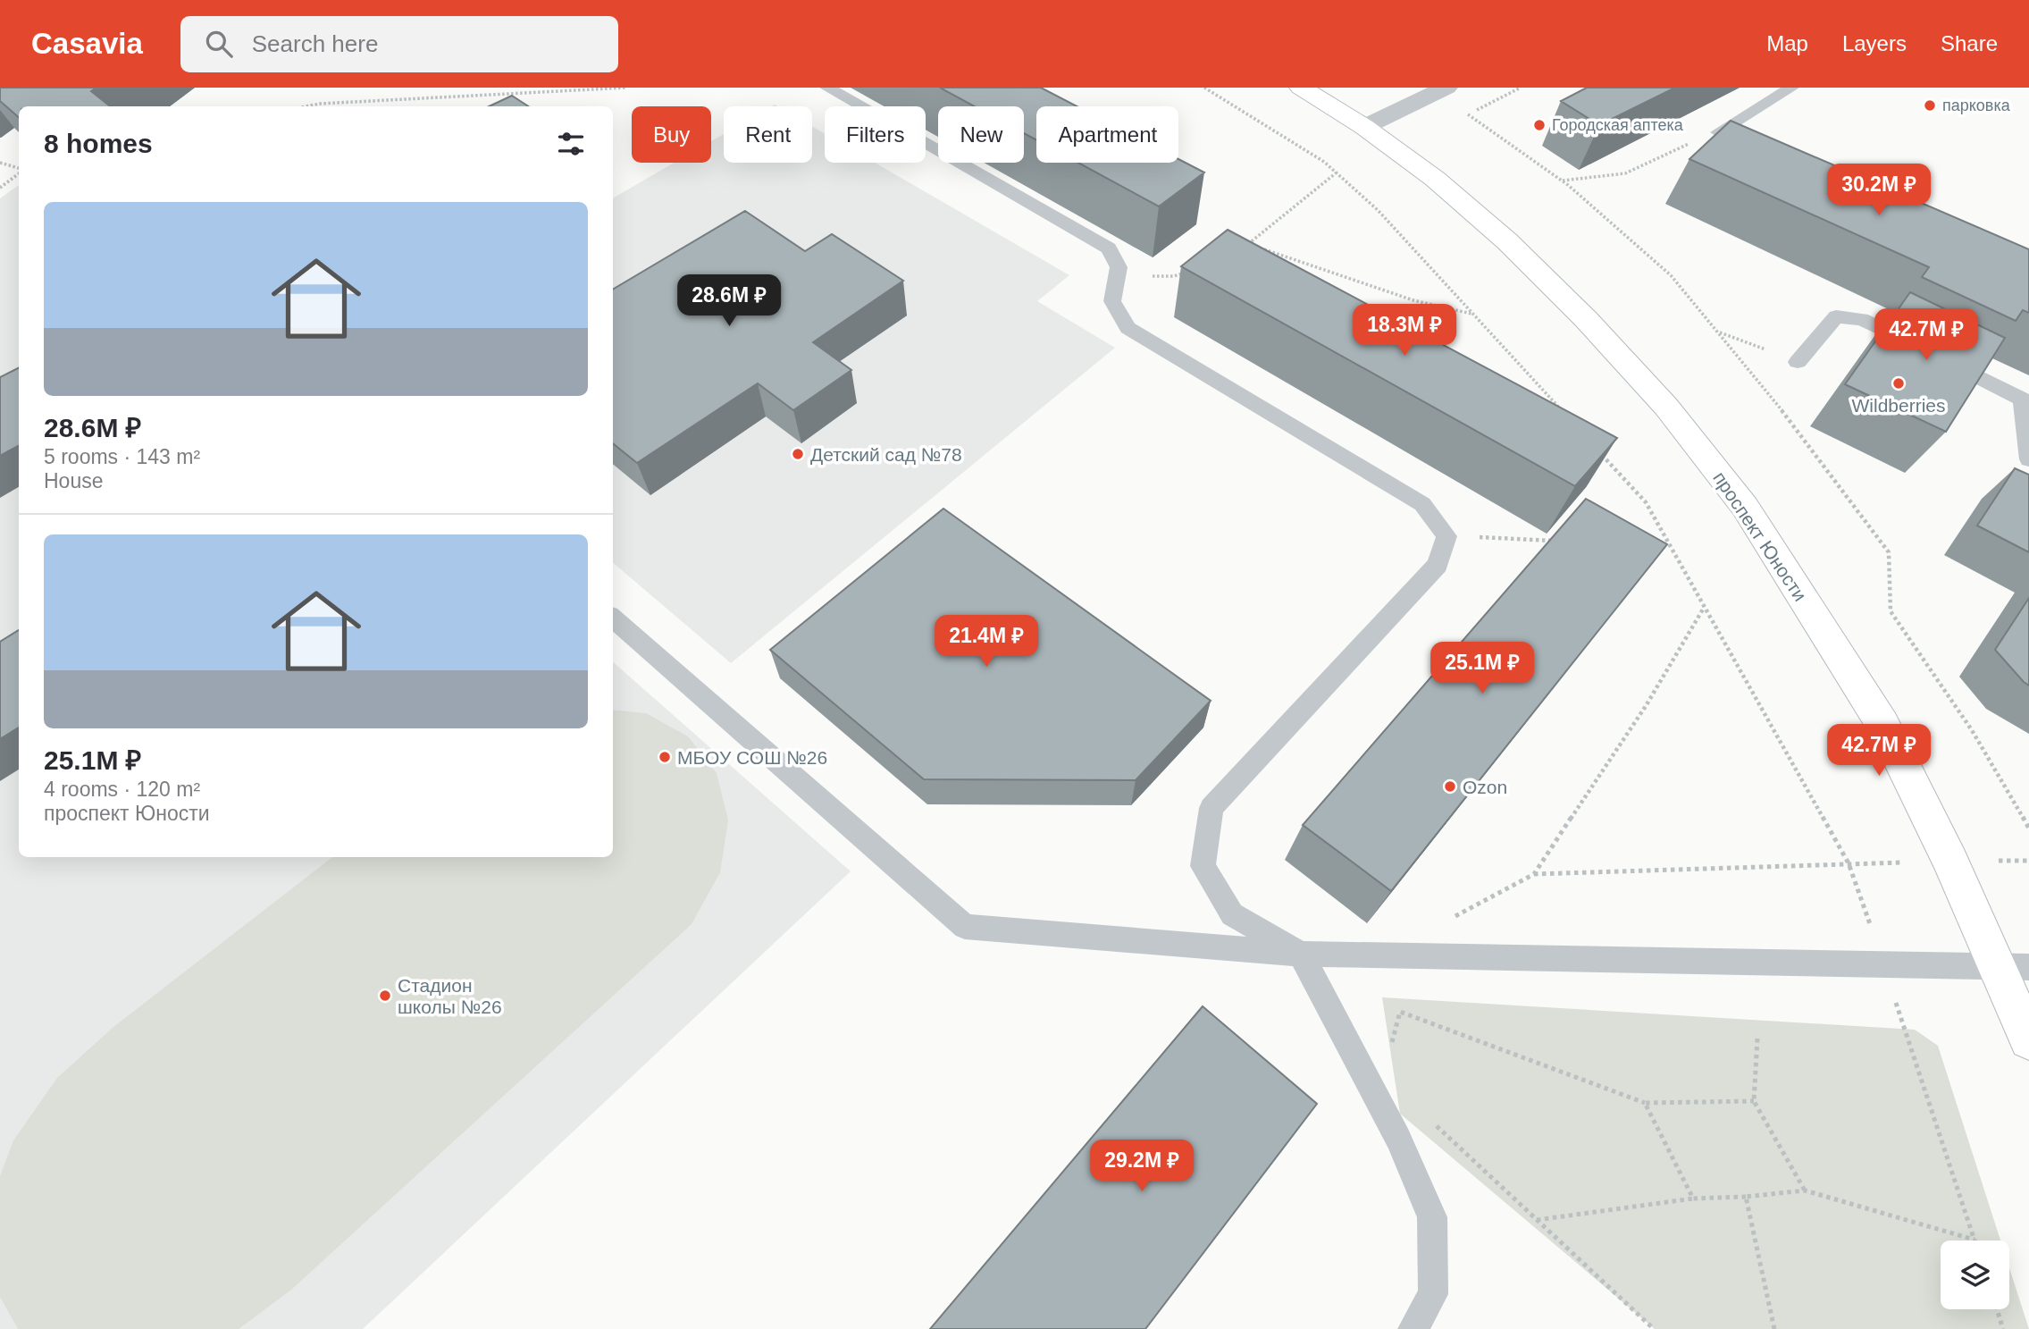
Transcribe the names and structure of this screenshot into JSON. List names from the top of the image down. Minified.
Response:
{"streets":{"main road":["проспект Юности"]},"places":["парковка","Городская аптека","Wildberries","Детский сад №78","МБОУ СОШ №26","Ozon","Стадион школы №26"],"page":{"header":"Casavia","search":"Search here","nav":["Map","Layers","Share"],"chip":["Buy","Rent","Filters","New","Apartment"],"heading":"8 homes","price":["30.2M ₽","28.6M ₽","18.3M ₽","42.7M ₽","21.4M ₽","25.1M ₽","42.7M ₽","29.2M ₽"],"list":[{"name":"28.6M ₽","note":"5 rooms · 143 m² · House"},{"name":"25.1M ₽","note":"4 rooms · 120 m² · проспект Юности"}]}}
